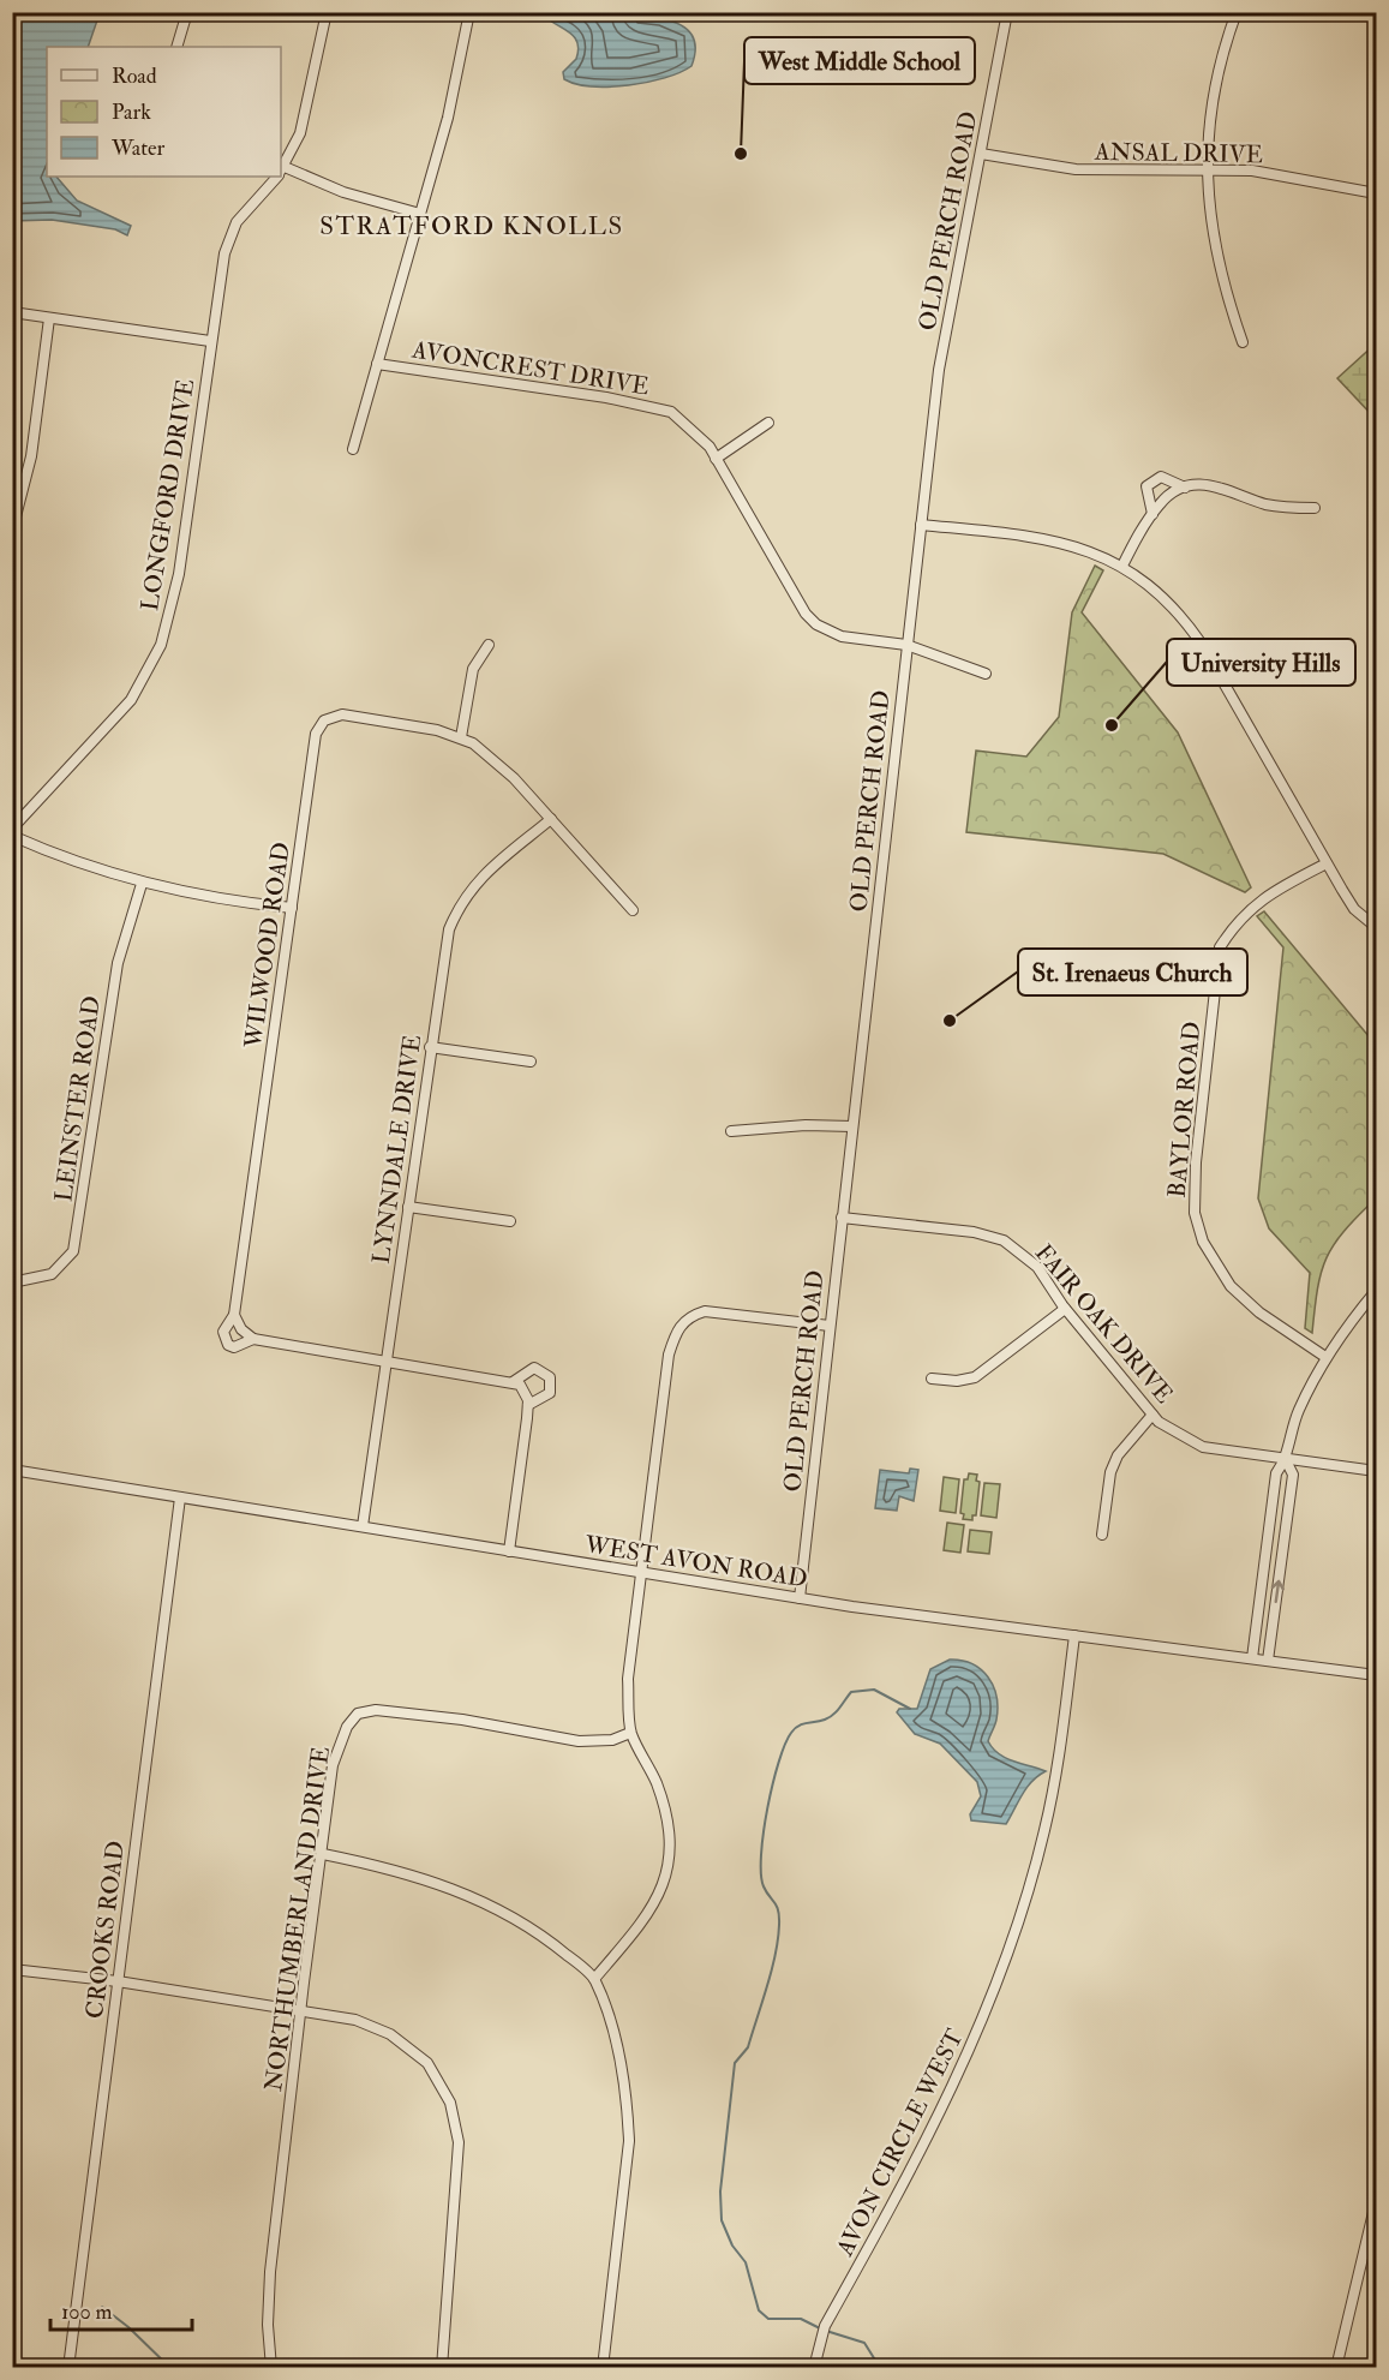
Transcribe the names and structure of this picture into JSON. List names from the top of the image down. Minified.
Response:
{"streets":{"street":["ANSAL DRIVE","OLD PERCH ROAD","AVONCREST DRIVE","LONGFORD DRIVE","WILWOOD ROAD","LEINSTER ROAD","BAYLOR ROAD","LYNNDALE DRIVE","FAIR OAK DRIVE","WEST AVON ROAD","NORTHUMBERLAND DRIVE","CROOKS ROAD","AVON CIRCLE WEST"]},"crossings":[["ANSAL DRIVE","OLD PERCH ROAD"],["OLD PERCH ROAD","AVONCREST DRIVE"],["OLD PERCH ROAD","FAIR OAK DRIVE"],["OLD PERCH ROAD","WEST AVON ROAD"],["WILWOOD ROAD","LYNNDALE DRIVE"],["LYNNDALE DRIVE","WEST AVON ROAD"],["WEST AVON ROAD","CROOKS ROAD"],["WEST AVON ROAD","AVON CIRCLE WEST"]],"districts":["STRATFORD KNOLLS"],"places":["West Middle School","University Hills","St. Irenaeus Church"],"legend":["Road","Park","Water"],"scale_bar":"100 m"}
